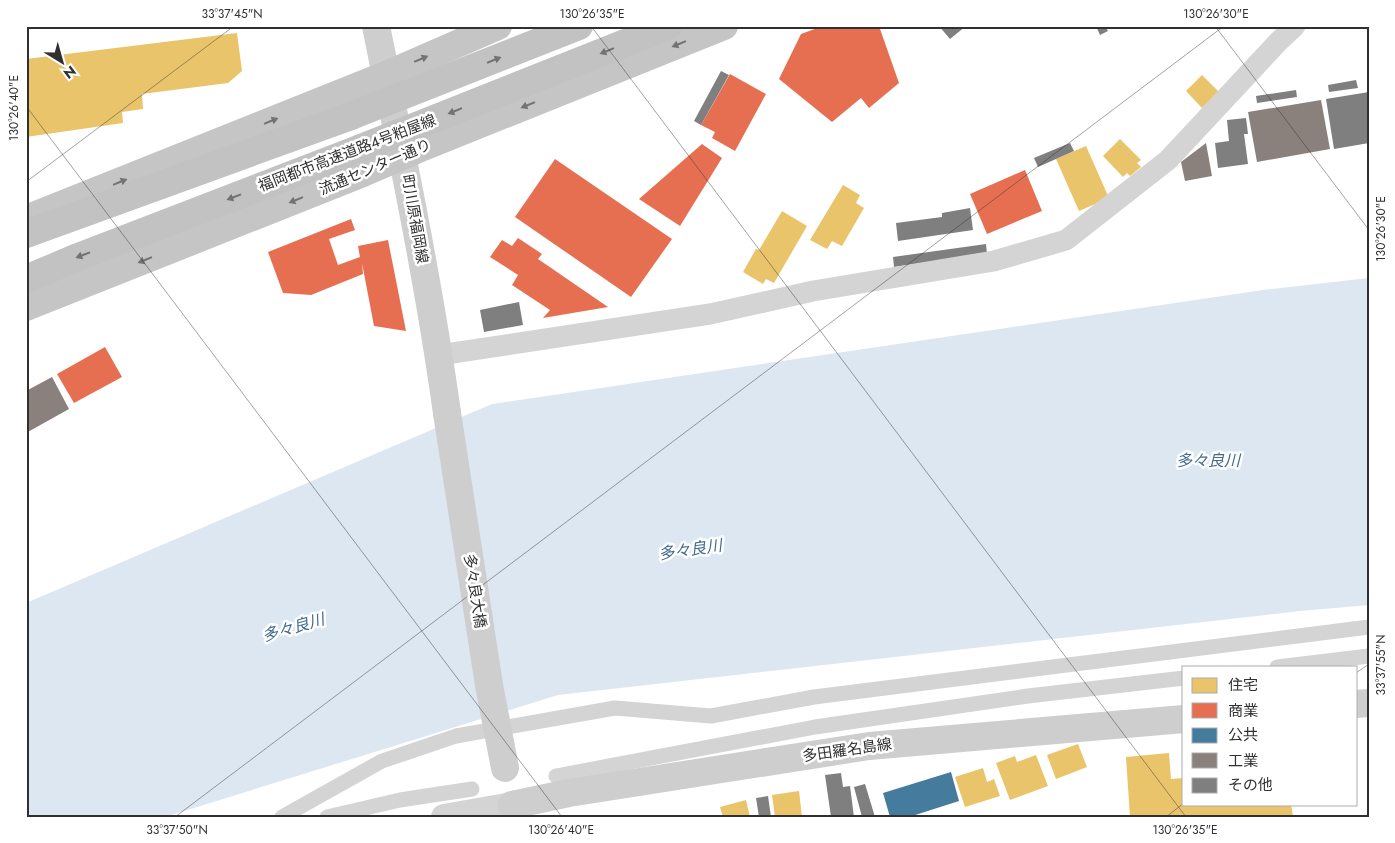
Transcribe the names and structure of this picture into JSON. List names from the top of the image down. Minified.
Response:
{"streets":{"highway":["福岡都市高速道路4号粕屋線","流通センター通り"],"main road":["町川原福岡線","多々良大橋","多田羅名島線"]},"crossings":[["流通センター通り","町川原福岡線"],["町川原福岡線","多々良大橋"],["多々良大橋","多田羅名島線"]],"water":["多々良川"],"legend":["住宅","商業","公共","工業","その他"],"north":"bottom right","coordinates":["33°37'45\"N","130°26'35\"E","130°26'30\"E","130°26'40\"E","33°37'55\"N","33°37'50\"N"]}
